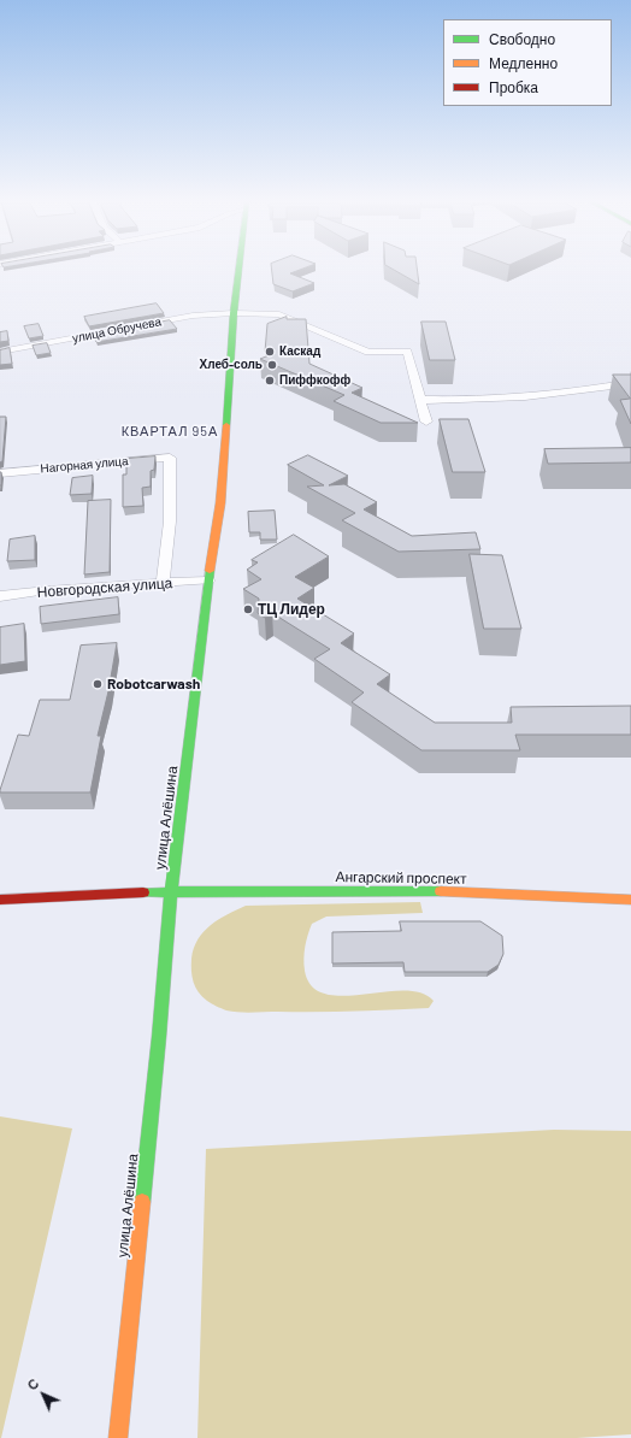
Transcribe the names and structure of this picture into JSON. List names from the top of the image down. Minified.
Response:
{"streets":{"street":["улица Обручева","Нагорная улица","Новгородская улица","улица Алёшина","Ангарский проспект"]},"crossings":[["улица Обручева","улица Алёшина"],["Нагорная улица","Новгородская улица"],["Новгородская улица","улица Алёшина"],["улица Алёшина","Ангарский проспект"]],"districts":["КВАРТАЛ 95А"],"places":["Каскад","Хлеб-соль","Пиффкофф","ТЦ Лидер","Robotcarwash"],"legend":["Свободно","Медленно","Пробка"],"north":"top left"}
